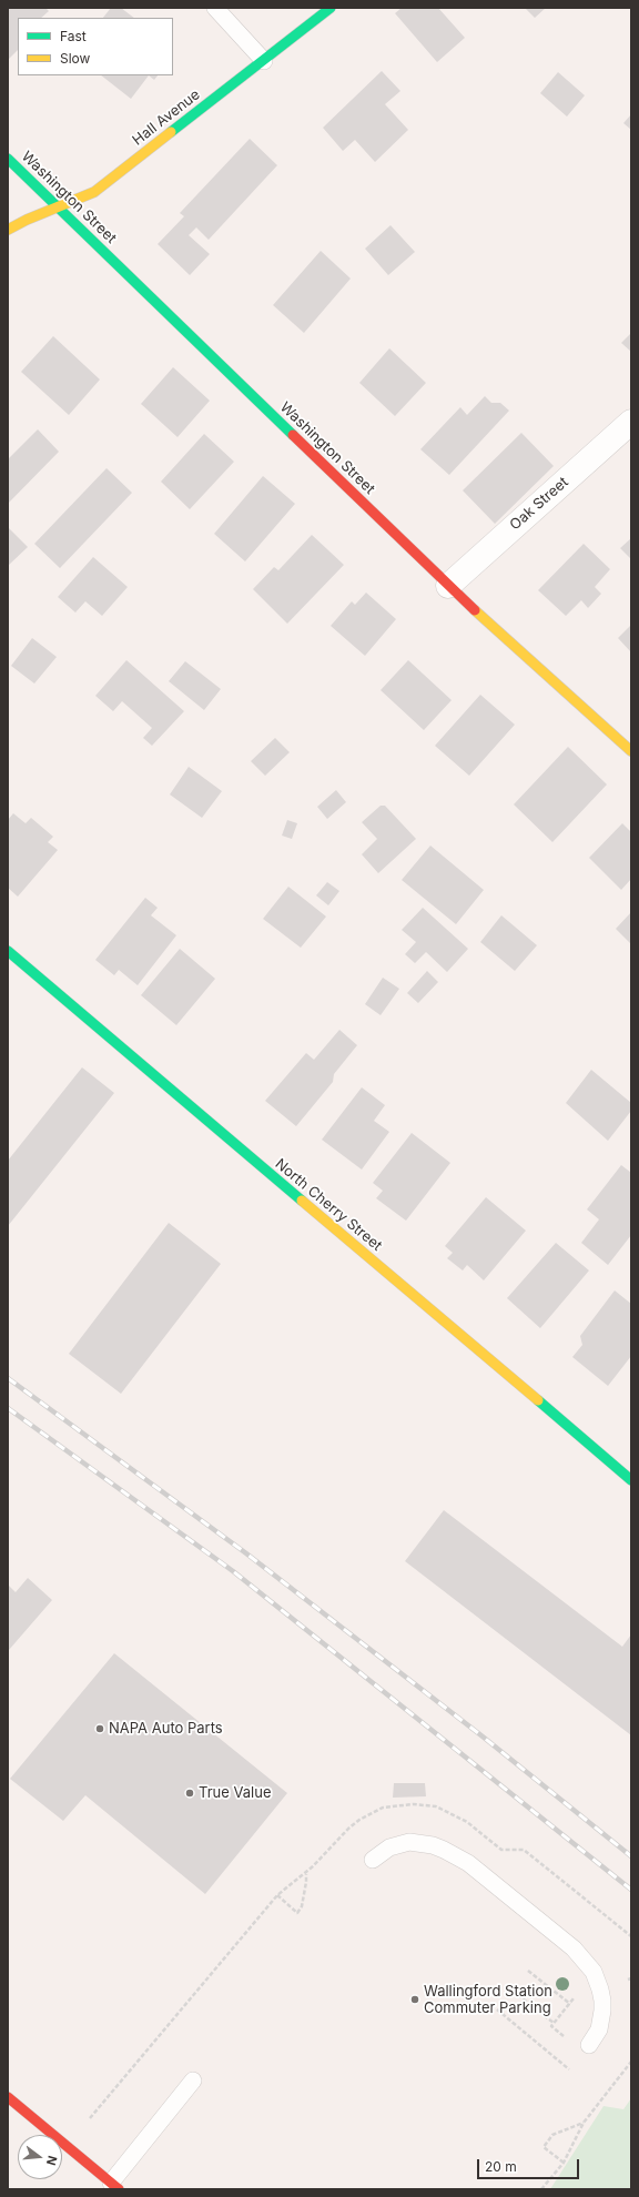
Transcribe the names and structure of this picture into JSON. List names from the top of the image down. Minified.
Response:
{"streets":{"street":["Hall Avenue","Washington Street","Oak Street","North Cherry Street"]},"crossings":[["Hall Avenue","Washington Street"],["Washington Street","Oak Street"]],"places":["NAPA Auto Parts","True Value","Wallingford Station Commuter Parking"],"legend":["Fast","Slow"],"scale_bar":"20 m","north":"right"}
